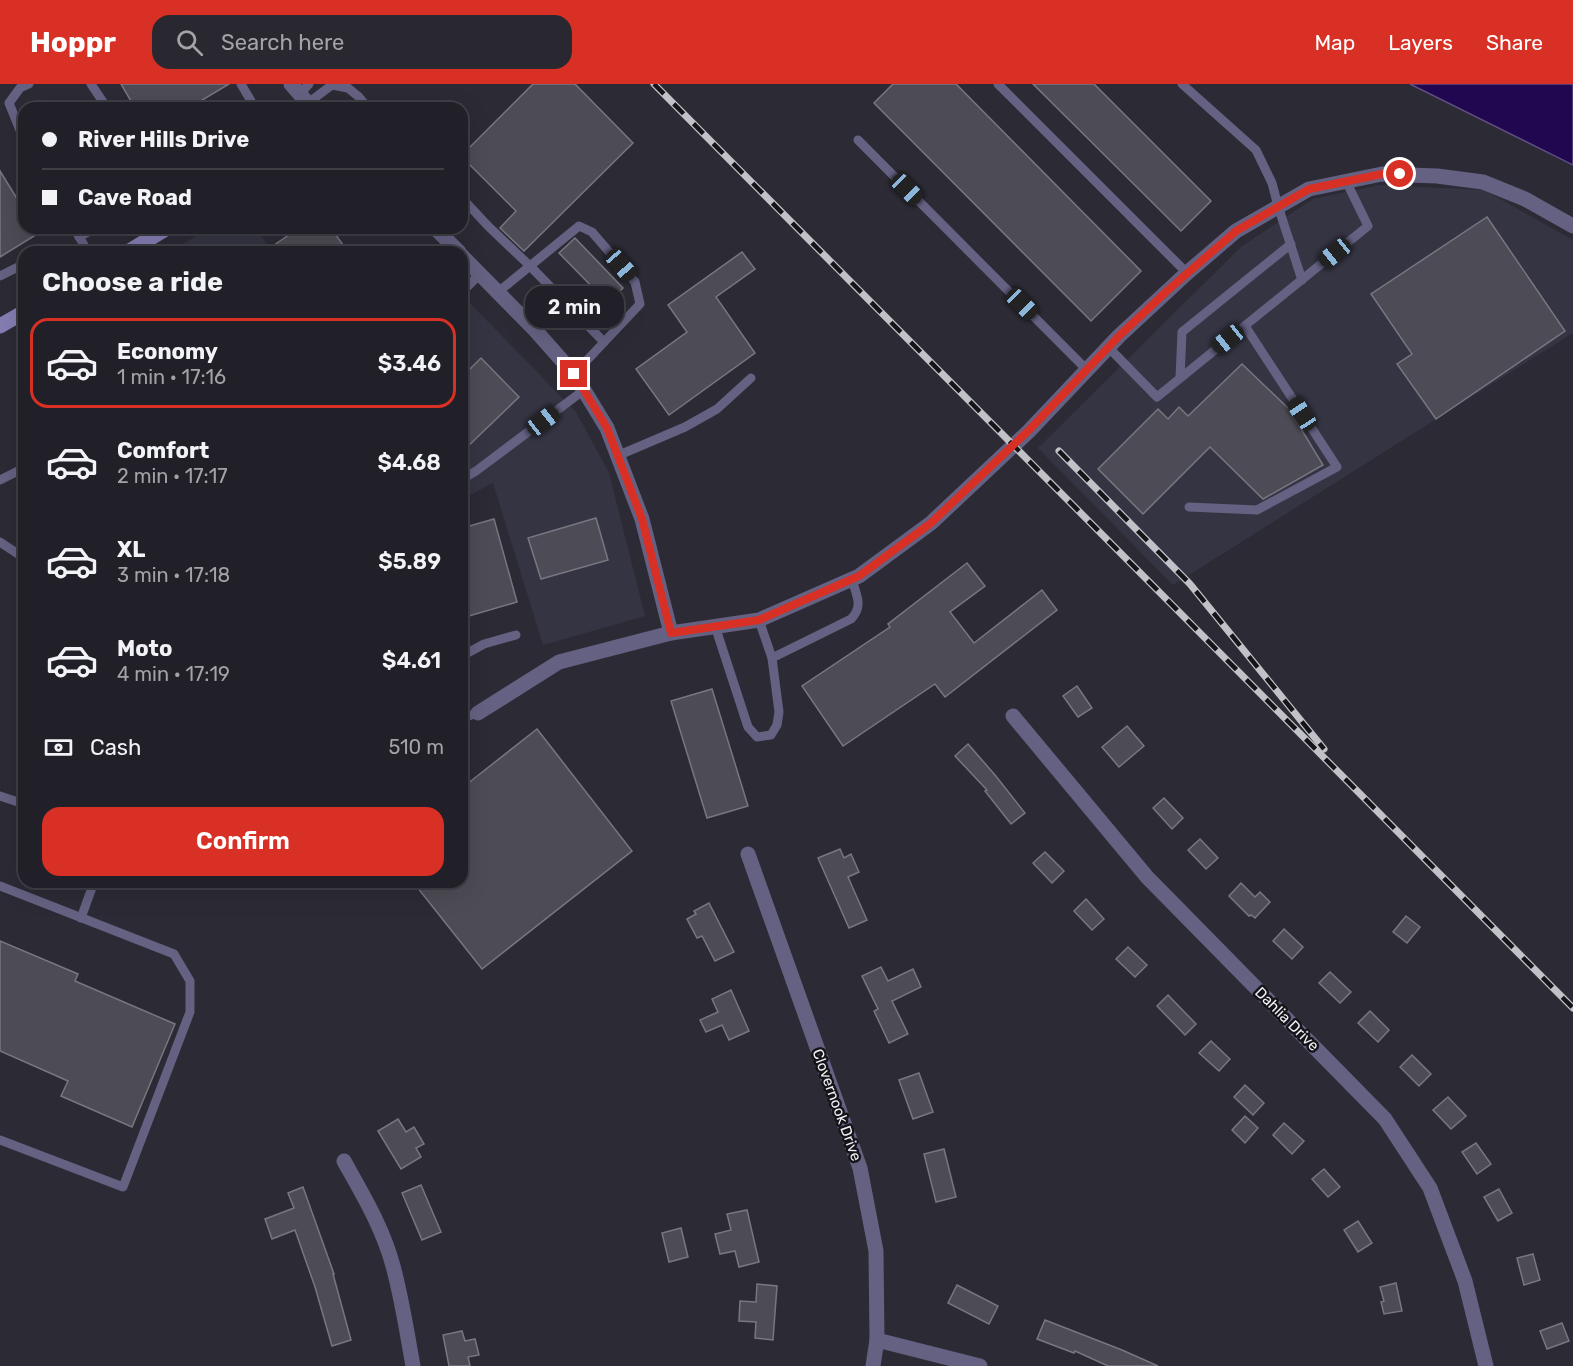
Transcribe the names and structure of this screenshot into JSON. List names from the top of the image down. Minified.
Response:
{"streets":{"street":["Dahlia Drive","Clovernook Drive"]},"page":{"header":"Hoppr","search":"Search here","nav":["Map","Layers","Share"],"banner":["River Hills Drive","Cave Road"],"heading":"Choose a ride","bubble":"2 min","list":[{"name":"Economy","note":"1 min · 17:16","value":"$3.46"},{"name":"Comfort","note":"2 min · 17:17","value":"$4.68"},{"name":"XL","note":"3 min · 17:18","value":"$5.89"},{"name":"Moto","note":"4 min · 17:19","value":"$4.61"}],"pay":["Cash","510 m"],"buttons":"Confirm"}}
